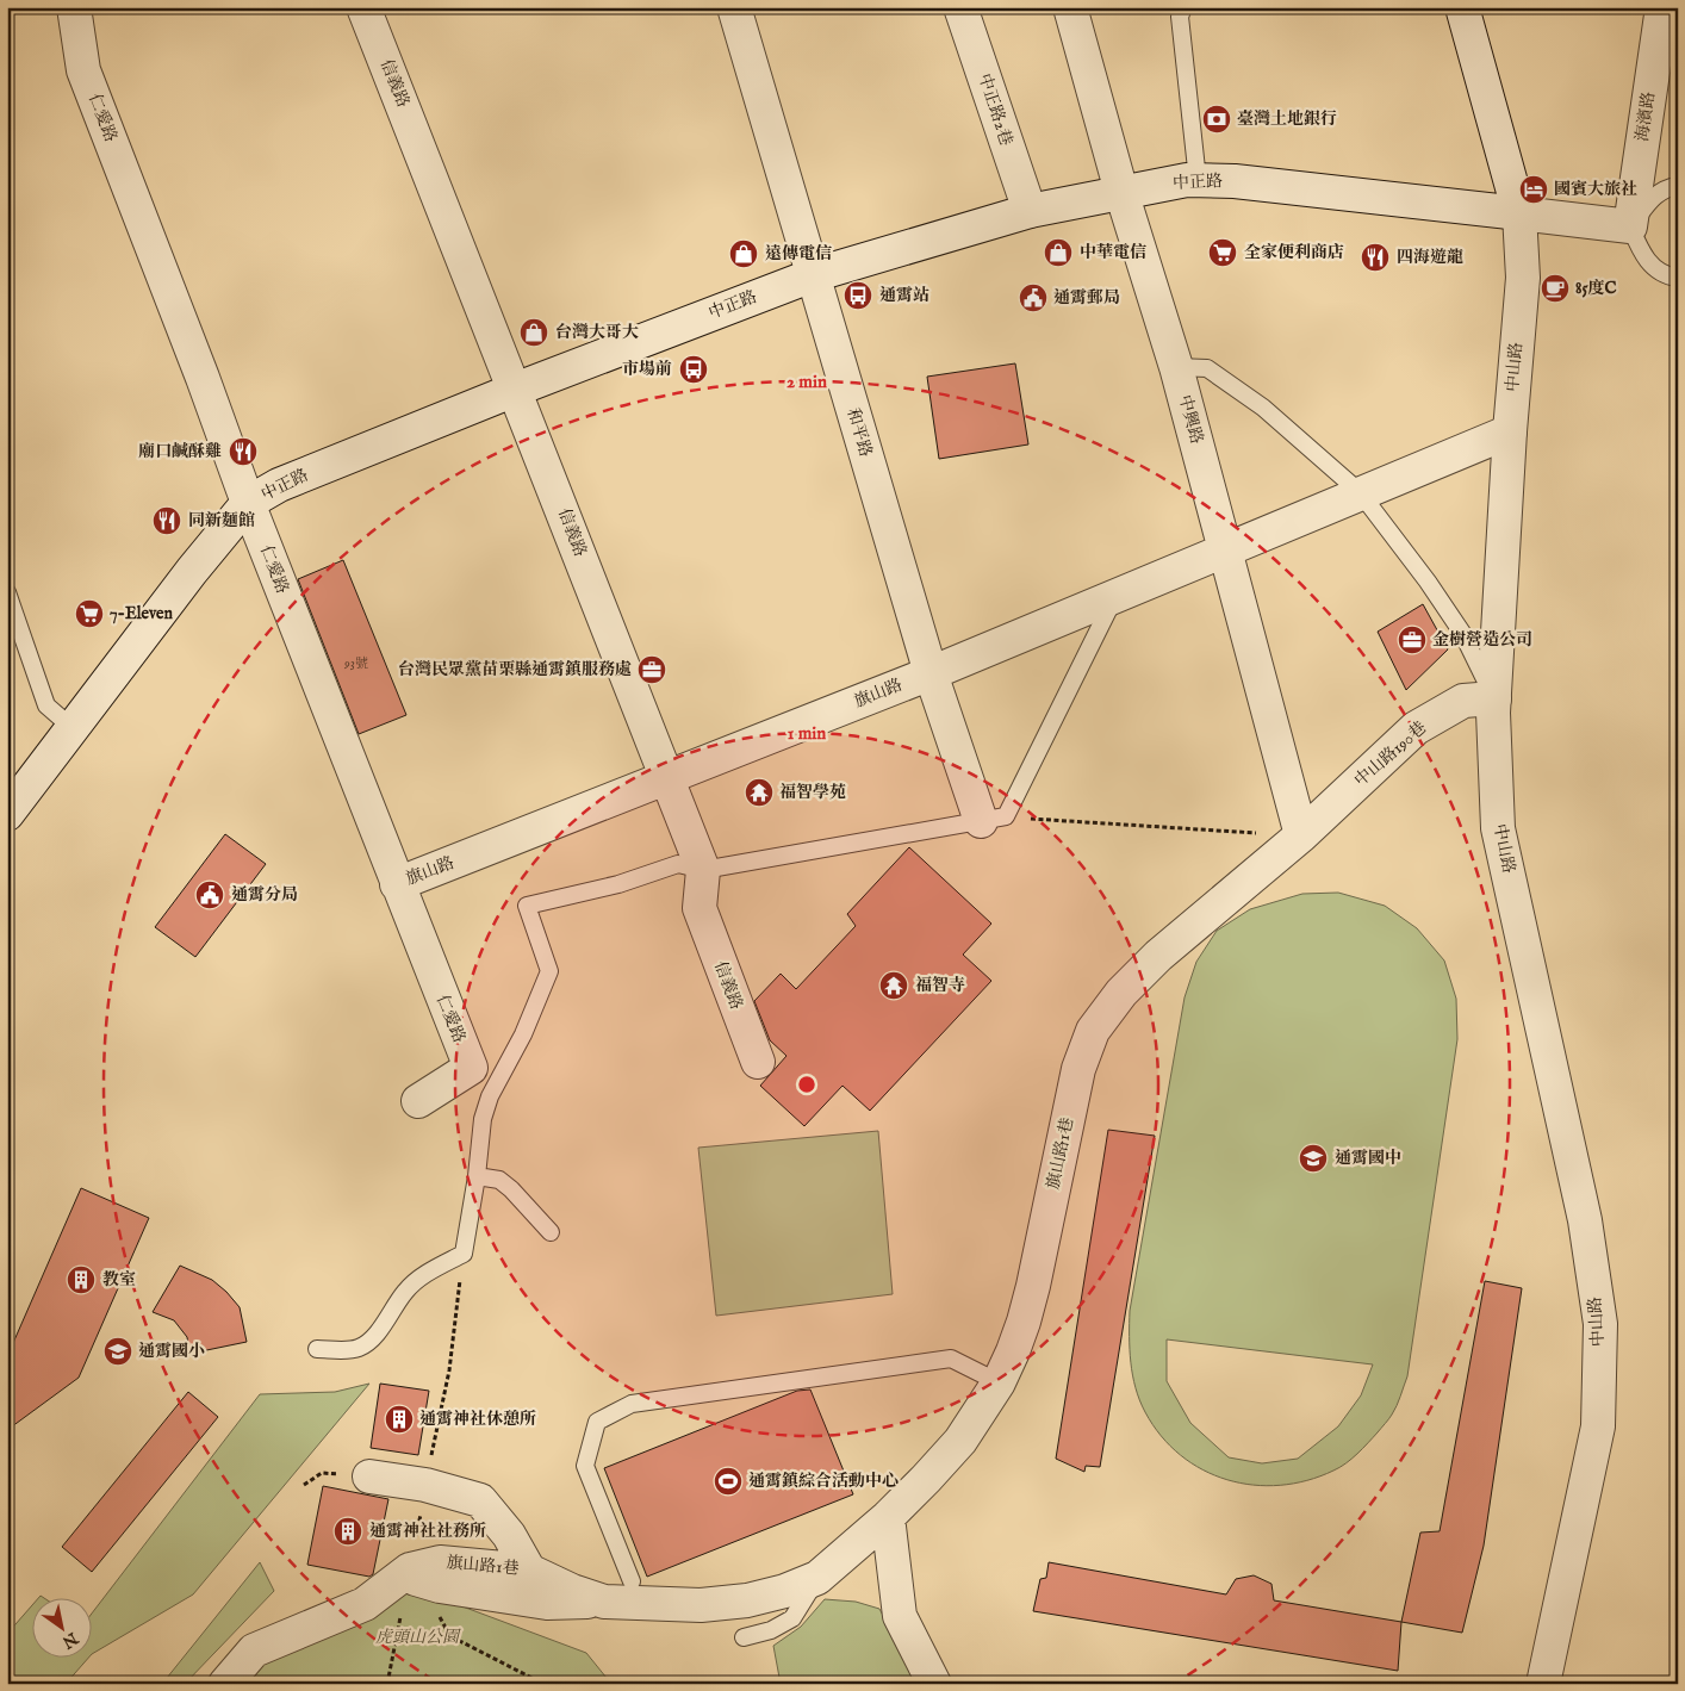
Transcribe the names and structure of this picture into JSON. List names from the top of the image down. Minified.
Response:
{"streets":{"street":["信義路","中正路2巷","海濱路","仁愛路","中正路","中山路","中興路","和平路","旗山路","中山路190巷","旗山路1巷"]},"crossings":[["信義路","中正路"],["信義路","旗山路"],["中正路2巷","中正路"],["海濱路","中正路"],["仁愛路","中正路"],["仁愛路","旗山路"],["中正路","中山路"],["中正路","中興路"],["中正路","和平路"],["中山路","旗山路"],["中山路","中山路190巷"],["中興路","旗山路"],["中興路","中山路190巷"],["中興路","旗山路1巷"],["和平路","旗山路"],["中山路190巷","旗山路1巷"]],"parks":["虎頭山公園"],"places":{"bank":["臺灣土地銀行"],"hotel":["國賓大旅社"],"shop":["中華電信","遠傳電信","台灣大哥大"],"supermarket":["全家便利商店","7-Eleven"],"restaurant":["四海遊龍","廟口鹹酥雞","同新麵館"],"cafe":["85度C"],"bus stop":["通霄站","市場前"],"public building":["通霄郵局","通霄分局"],"office":["金樹營造公司","台灣民眾黨苗栗縣通霄鎮服務處"],"temple":["福智學苑","福智寺"],"school or university":["通霄國中","通霄國小"],"building":["教室","通霄神社休憩所","通霄神社社務所"],"sports":["通霄鎮綜合活動中心"]},"house_numbers":["93號"],"north":"bottom right","rings":["2 min","1 min"]}
